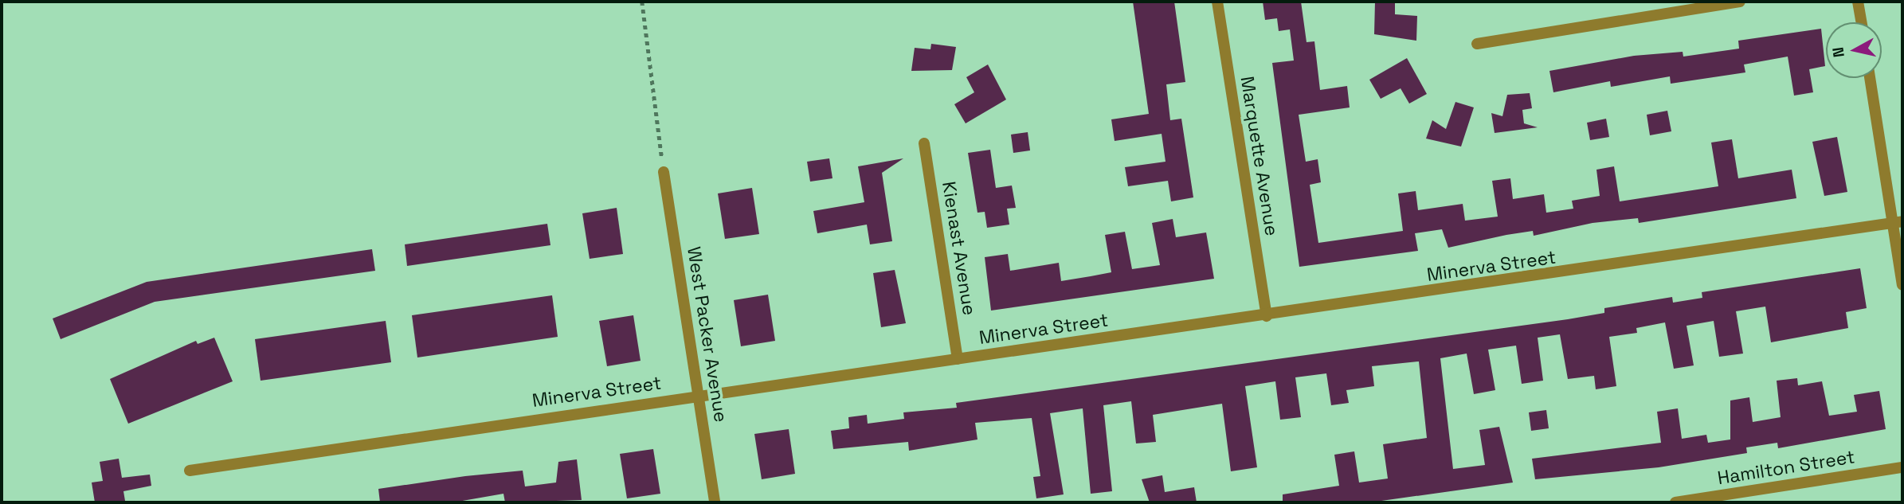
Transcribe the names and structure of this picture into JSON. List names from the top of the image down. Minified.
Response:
{"streets":{"street":["Marquette Avenue","Kienast Avenue","Minerva Street","West Packer Avenue","Hamilton Street"]},"crossings":[["Marquette Avenue","Minerva Street"],["Kienast Avenue","Minerva Street"],["Minerva Street","West Packer Avenue"]],"north":"left"}
